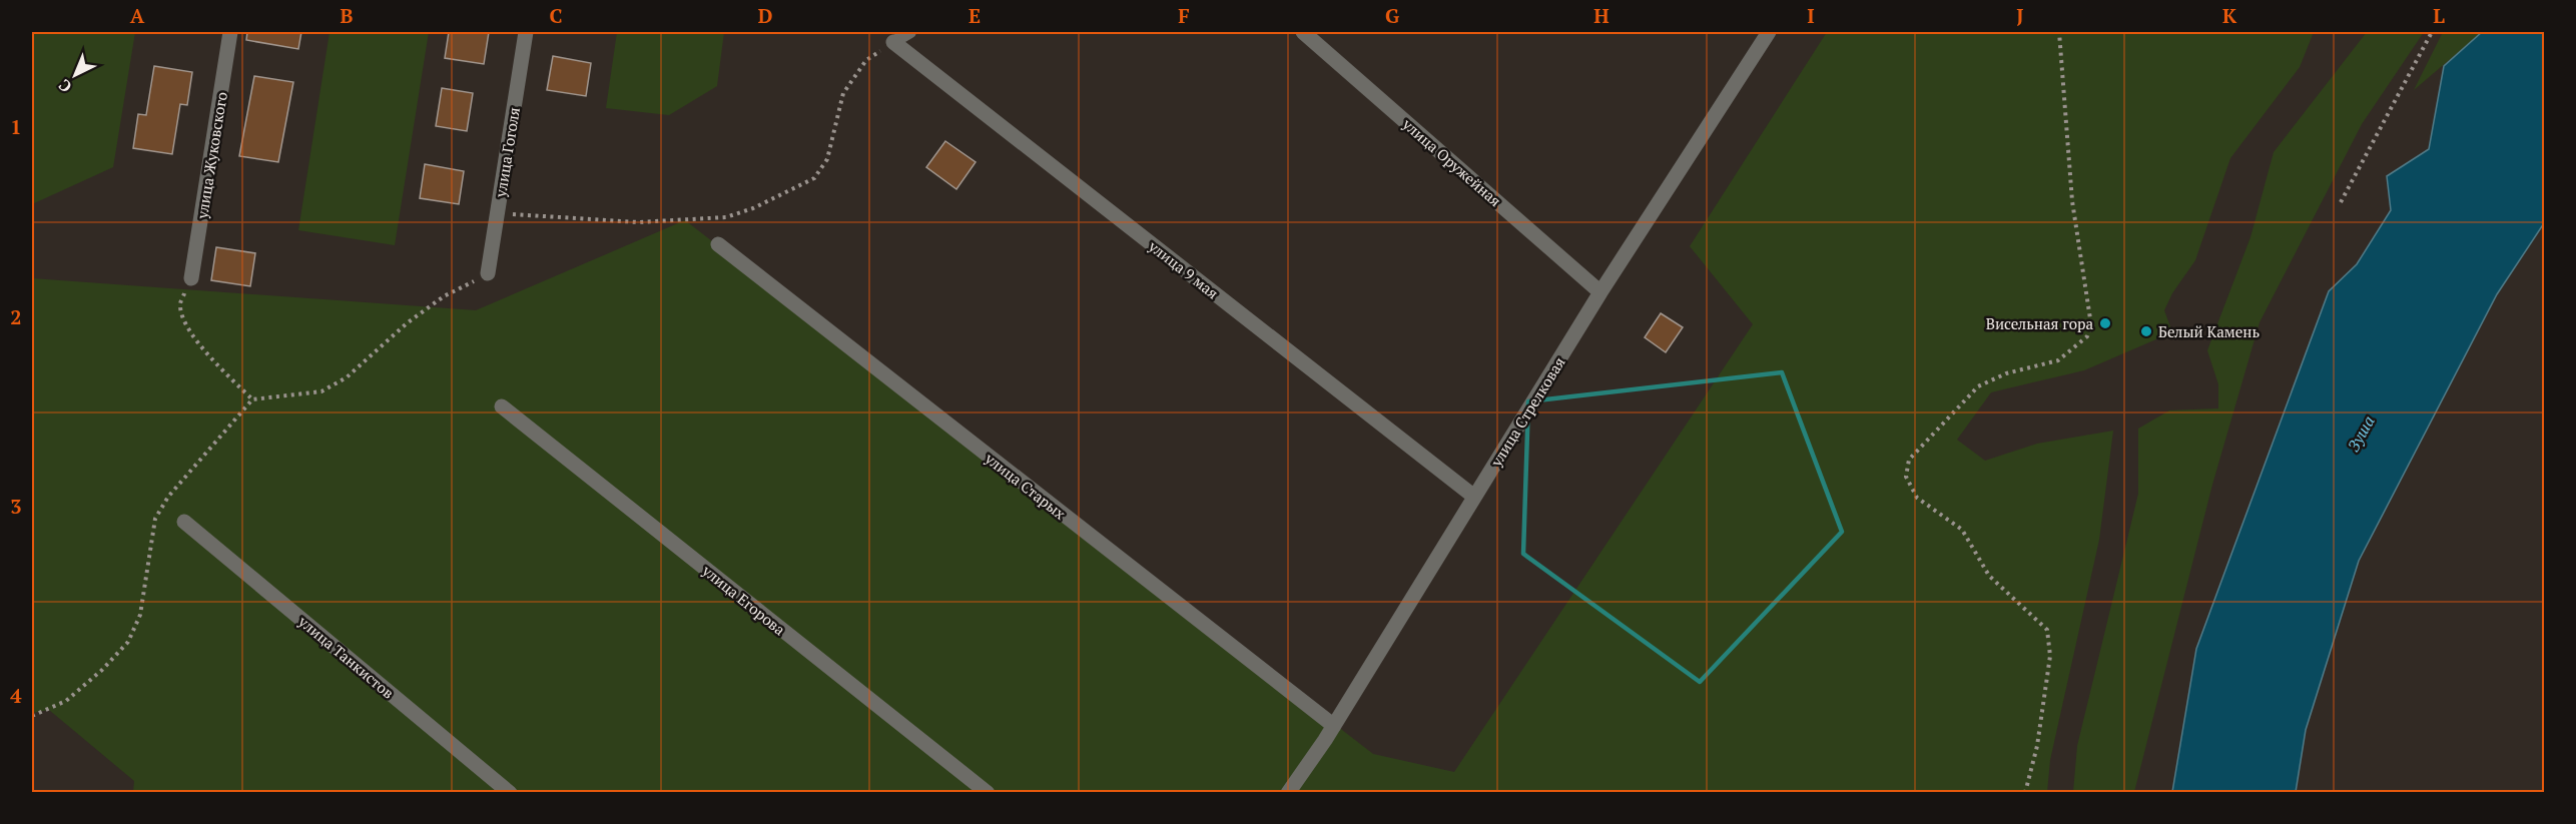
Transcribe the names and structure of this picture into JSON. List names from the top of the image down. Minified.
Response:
{"streets":{"street":["улица Гоголя","улица Жуковского","улица Оружейная","улица 9 мая","улица Стрелковая","улица Старых","улица Егорова","улица Танкистов"]},"crossings":[["улица Оружейная","улица Стрелковая"],["улица 9 мая","улица Стрелковая"],["улица Стрелковая","улица Старых"]],"water":["Зуша"],"places":["Висельная гора","Белый Камень"],"north":"bottom left","grid":{"columns":["A","B","C","D","E","F","G","H","I","J","K","L"],"rows":["1","2","3","4"]}}
